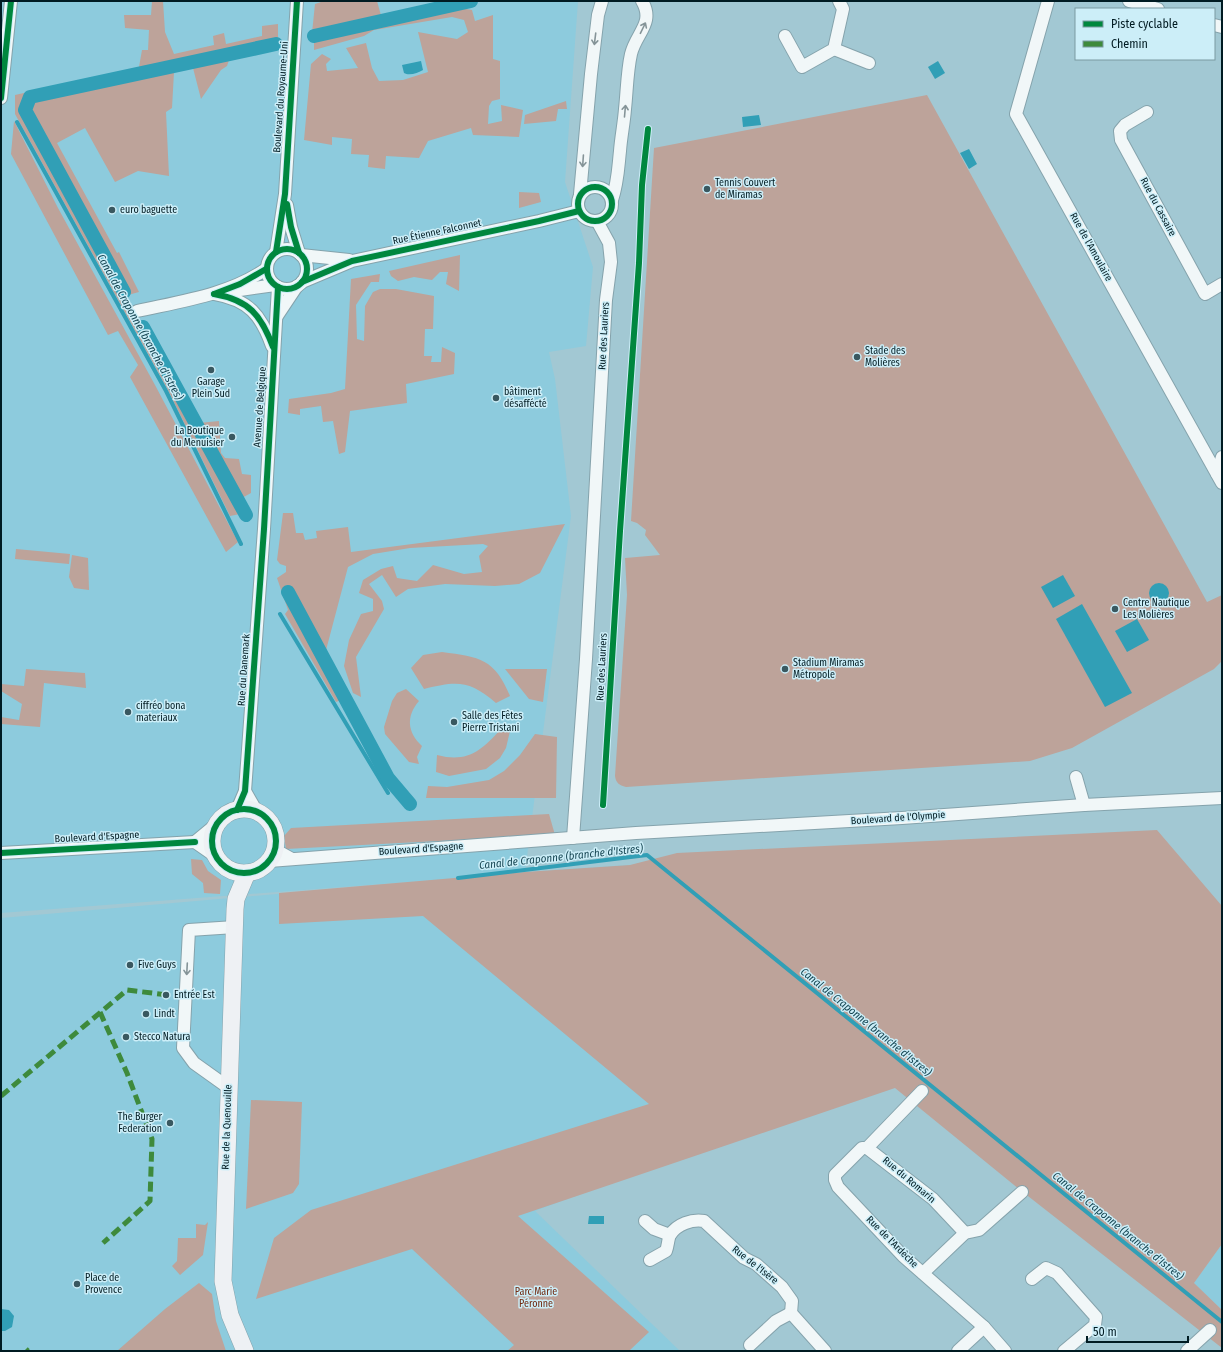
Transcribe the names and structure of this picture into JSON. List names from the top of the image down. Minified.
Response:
{"streets":{"street":["Boulevard du Royaume-Uni","Rue du Cassaire","Rue Étienne Falconnet","Rue de l'Amoulaire","Rue des Lauriers","Avenue de Belgique","Rue du Danemark","Boulevard de l'Olympie","Boulevard d'Espagne","Rue de la Quenouille","Rue du Romarin","Rue de l'Ardèche","Rue de l'Isère"]},"crossings":[["Boulevard du Royaume-Uni","Rue Étienne Falconnet"],["Boulevard du Royaume-Uni","Avenue de Belgique"],["Rue Étienne Falconnet","Rue des Lauriers"],["Rue Étienne Falconnet","Avenue de Belgique"],["Rue des Lauriers","Boulevard de l'Olympie"],["Rue des Lauriers","Boulevard d'Espagne"],["Avenue de Belgique","Rue du Danemark"],["Rue du Danemark","Boulevard d'Espagne"],["Rue du Danemark","Rue de la Quenouille"],["Boulevard de l'Olympie","Boulevard d'Espagne"],["Boulevard d'Espagne","Rue de la Quenouille"],["Rue du Romarin","Rue de l'Ardèche"]],"water":["Canal de Craponne (branche d'Istres)"],"parks":["Parc Marie Péronne"],"places":["Tennis Couvert de Miramas","euro baguette","Stade des Molières","Garage Plein Sud","bâtiment désaffécté","La Boutique du Menuisier","Centre Nautique Les Molières","Stadium Miramas Métropole","ciffréo bona materiaux","Salle des Fêtes Pierre Tristani","Five Guys","Entrée Est","Lindt","Stecco Natura","The Burger Federation","Place de Provence"],"legend":["Piste cyclable","Chemin"],"scale_bar":"50 m"}
